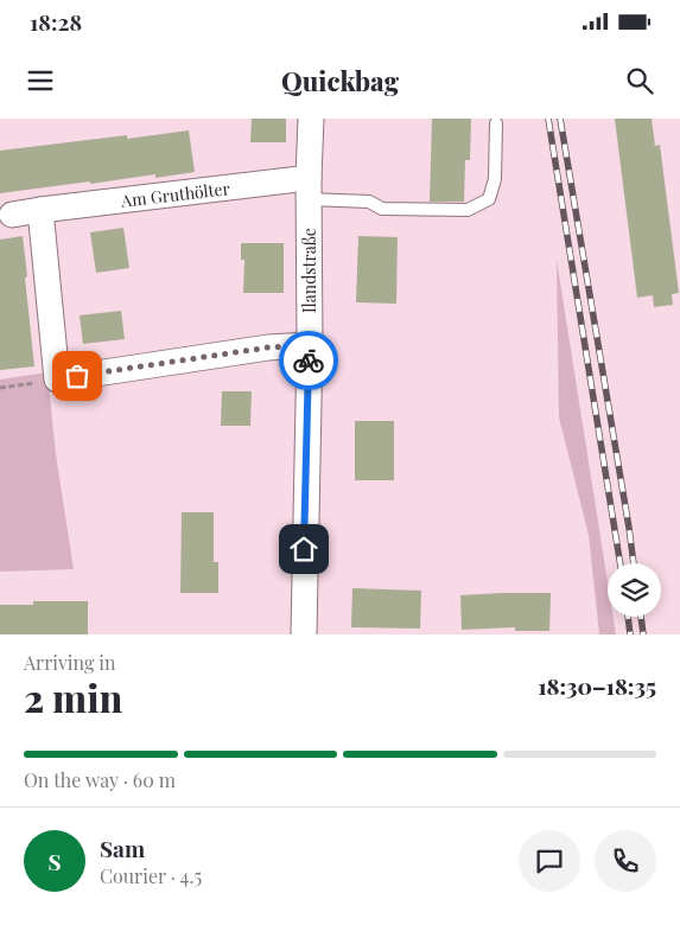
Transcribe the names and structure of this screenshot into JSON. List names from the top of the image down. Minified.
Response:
{"streets":{"street":["Am Gruthölter","Ilandstraße"]},"crossings":[["Am Gruthölter","Ilandstraße"]],"page":{"status":"18:28","header":"Quickbag","heading":["2 min","Arriving in","18:30–18:35"],"panel":["Sam","Courier · 4.5"],"bar":"On the way · 60 m","round":"S"}}
